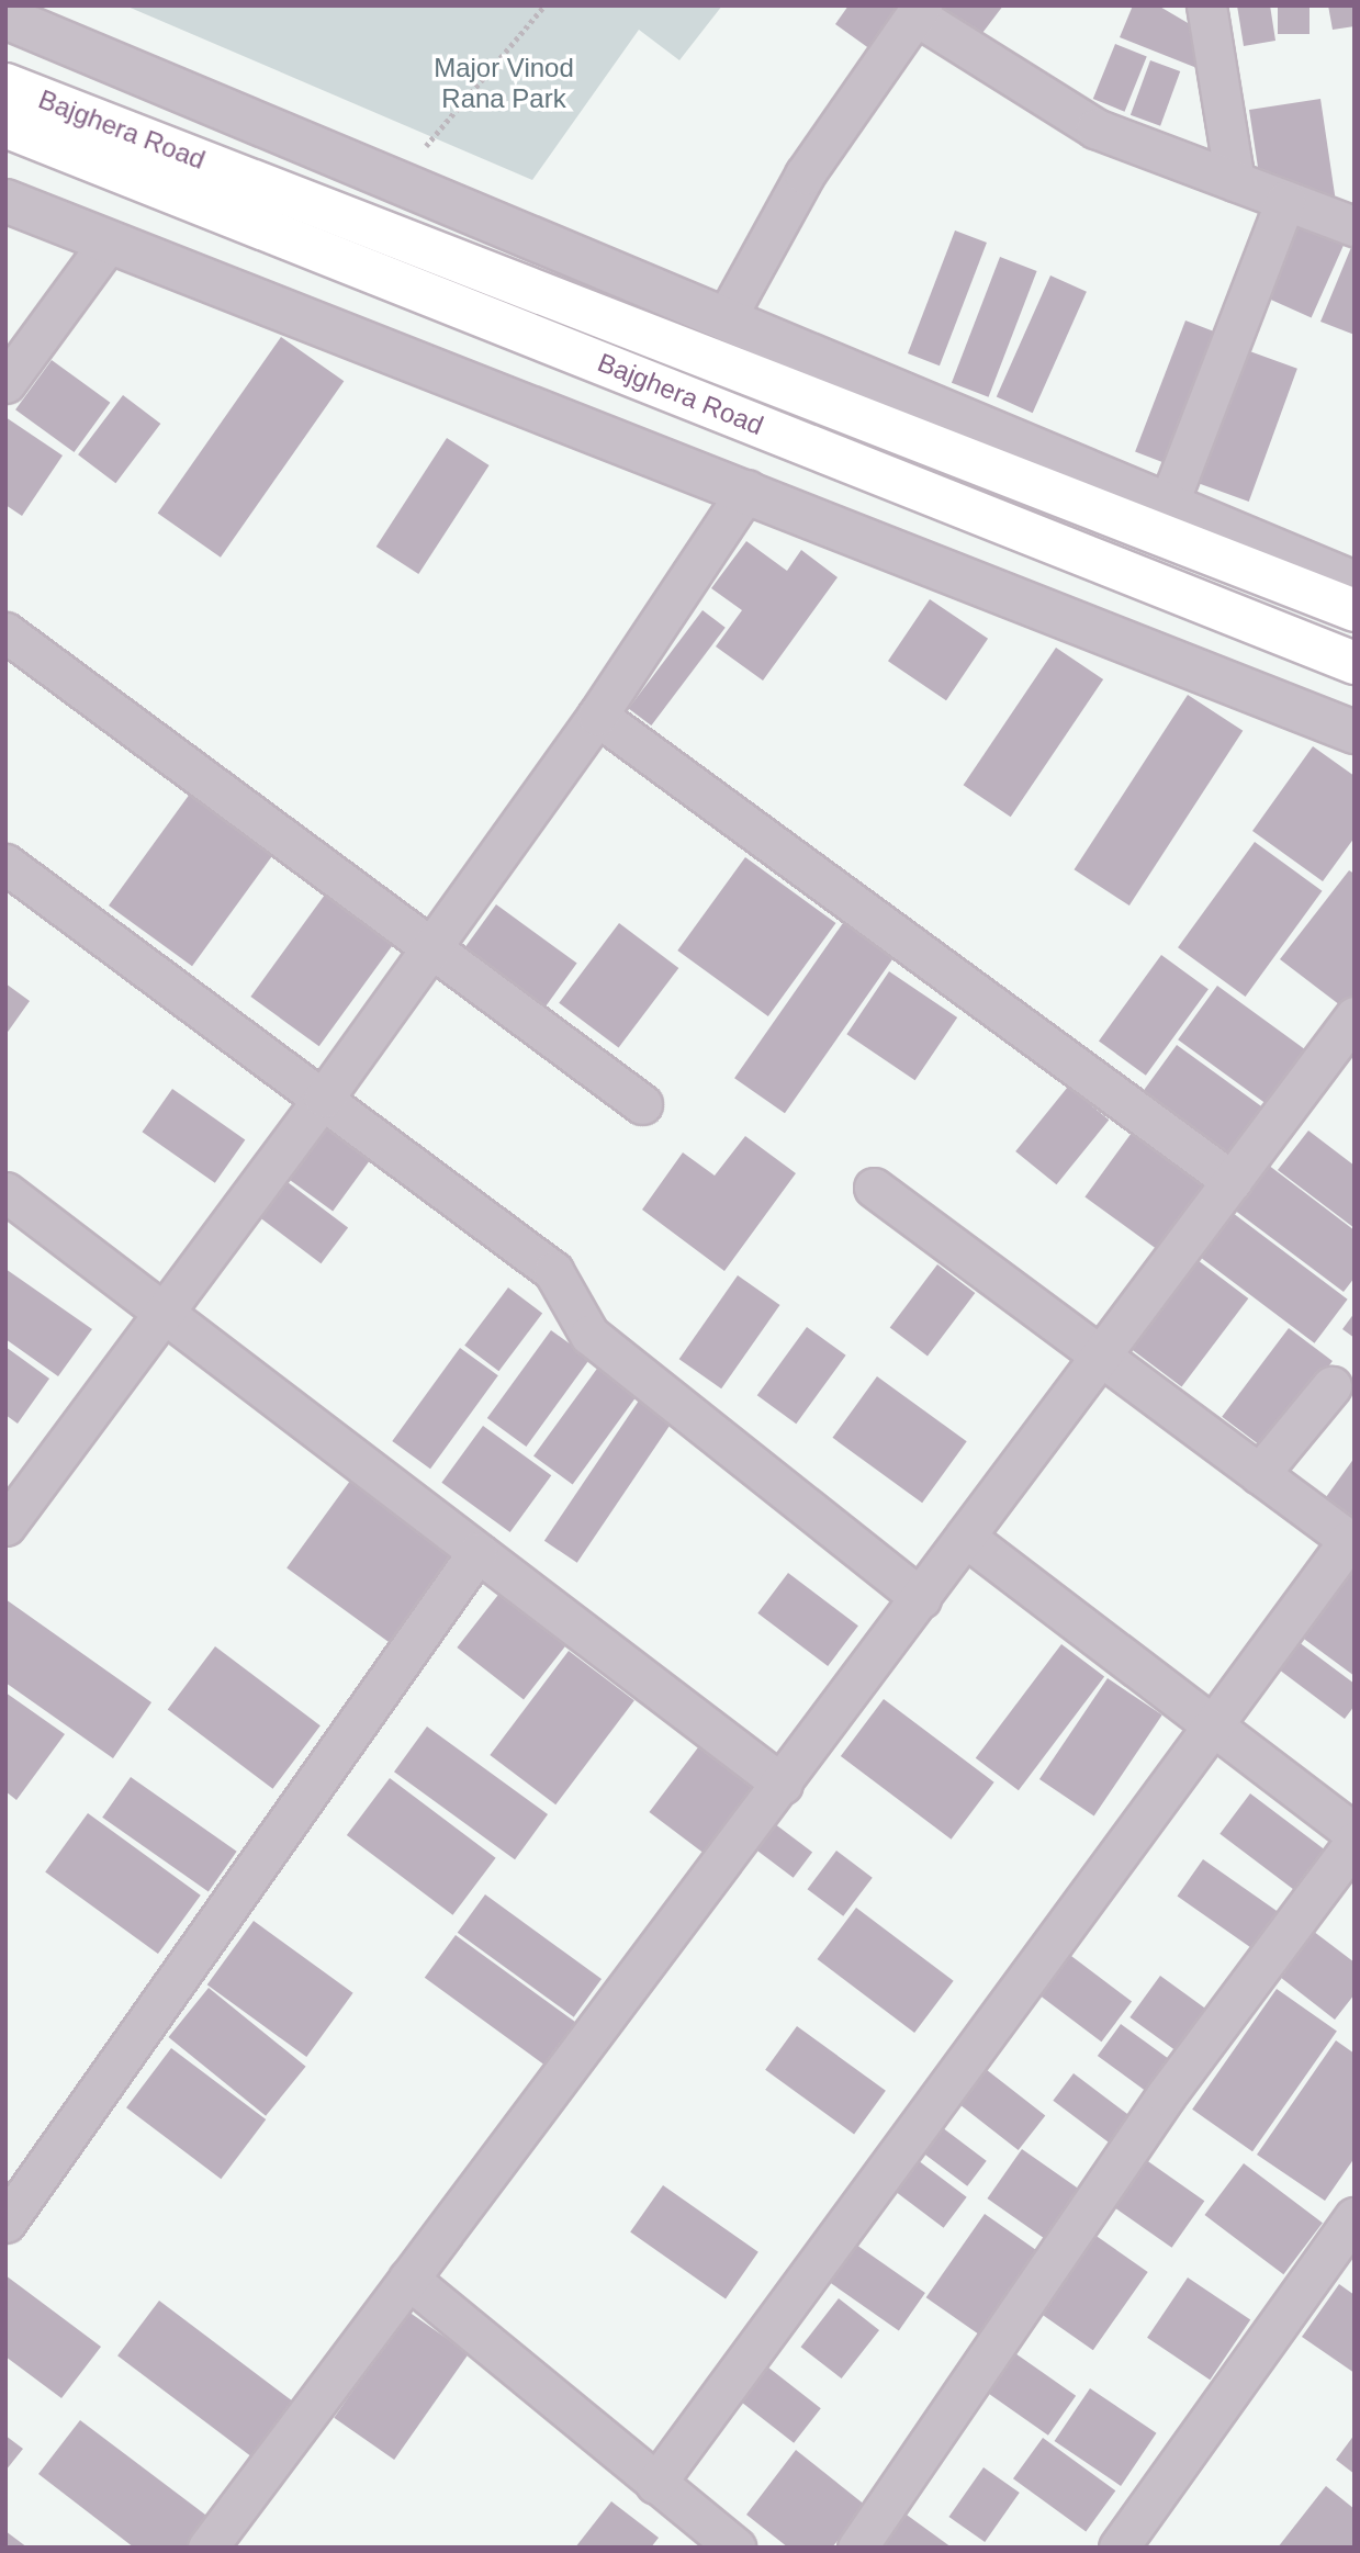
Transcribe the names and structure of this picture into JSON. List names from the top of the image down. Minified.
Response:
{"streets":{"main road":["Bajghera Road"]},"parks":["Major Vinod Rana Park"]}
